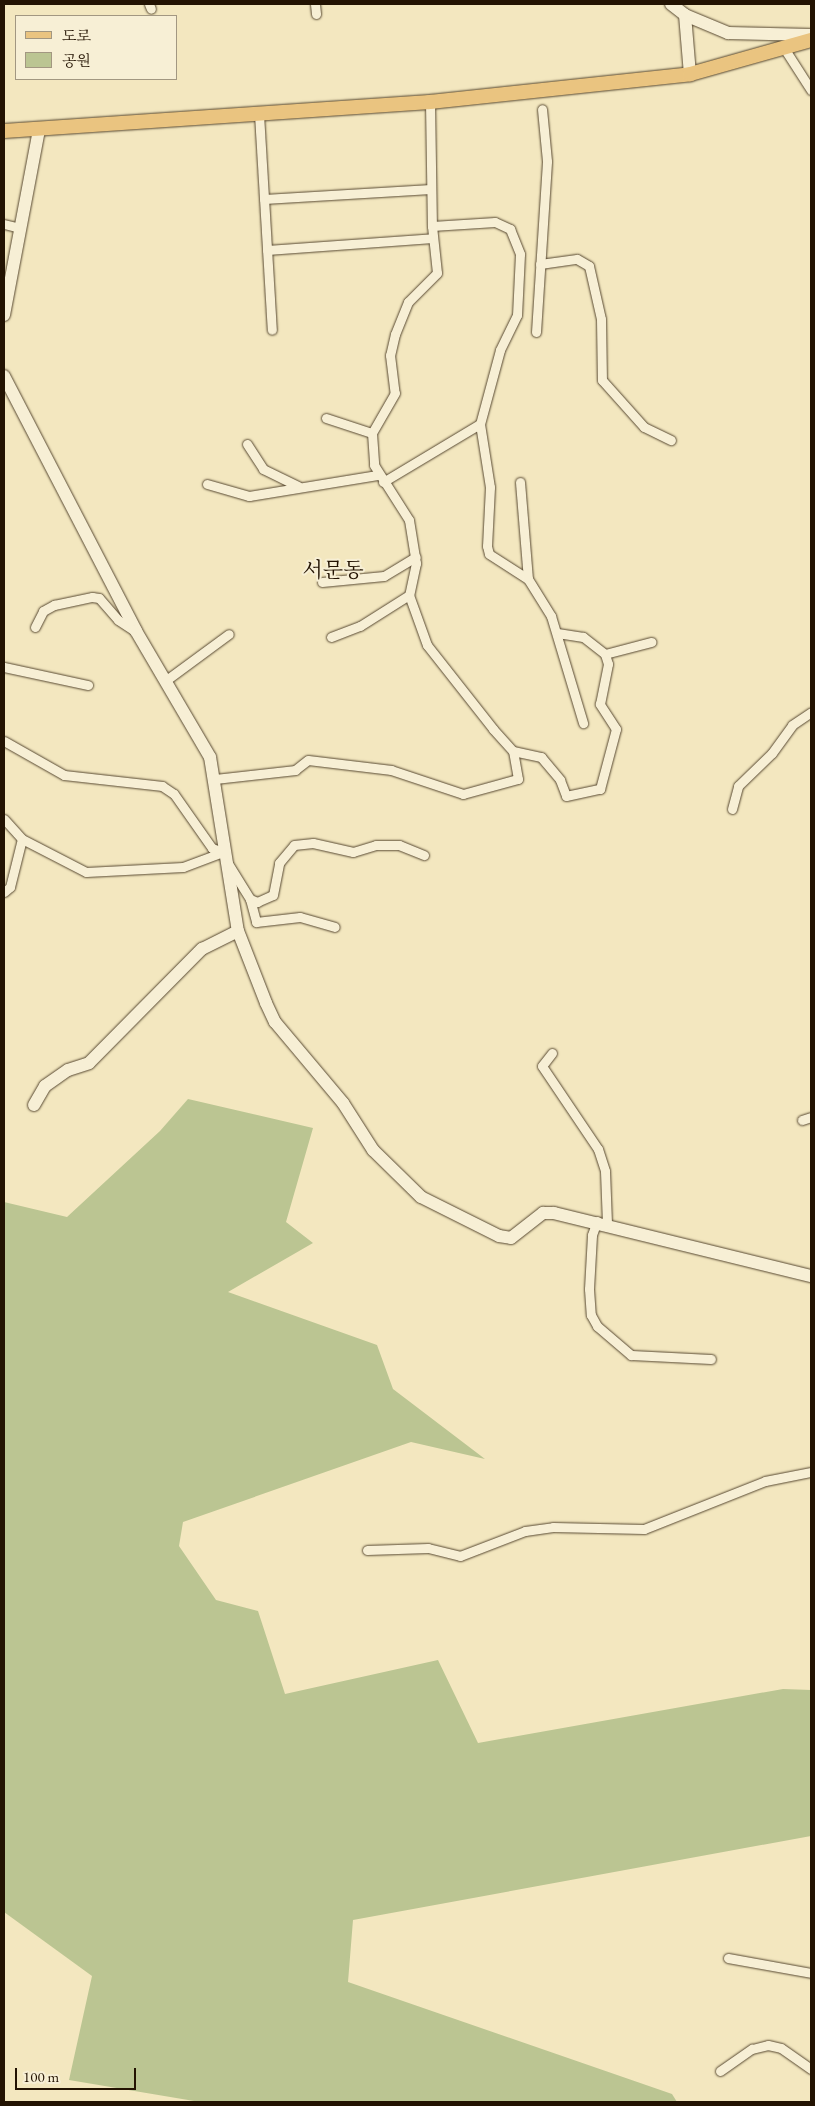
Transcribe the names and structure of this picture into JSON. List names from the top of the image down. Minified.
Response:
{"districts":["서문동"],"legend":["도로","공원"],"scale_bar":"100 m"}
